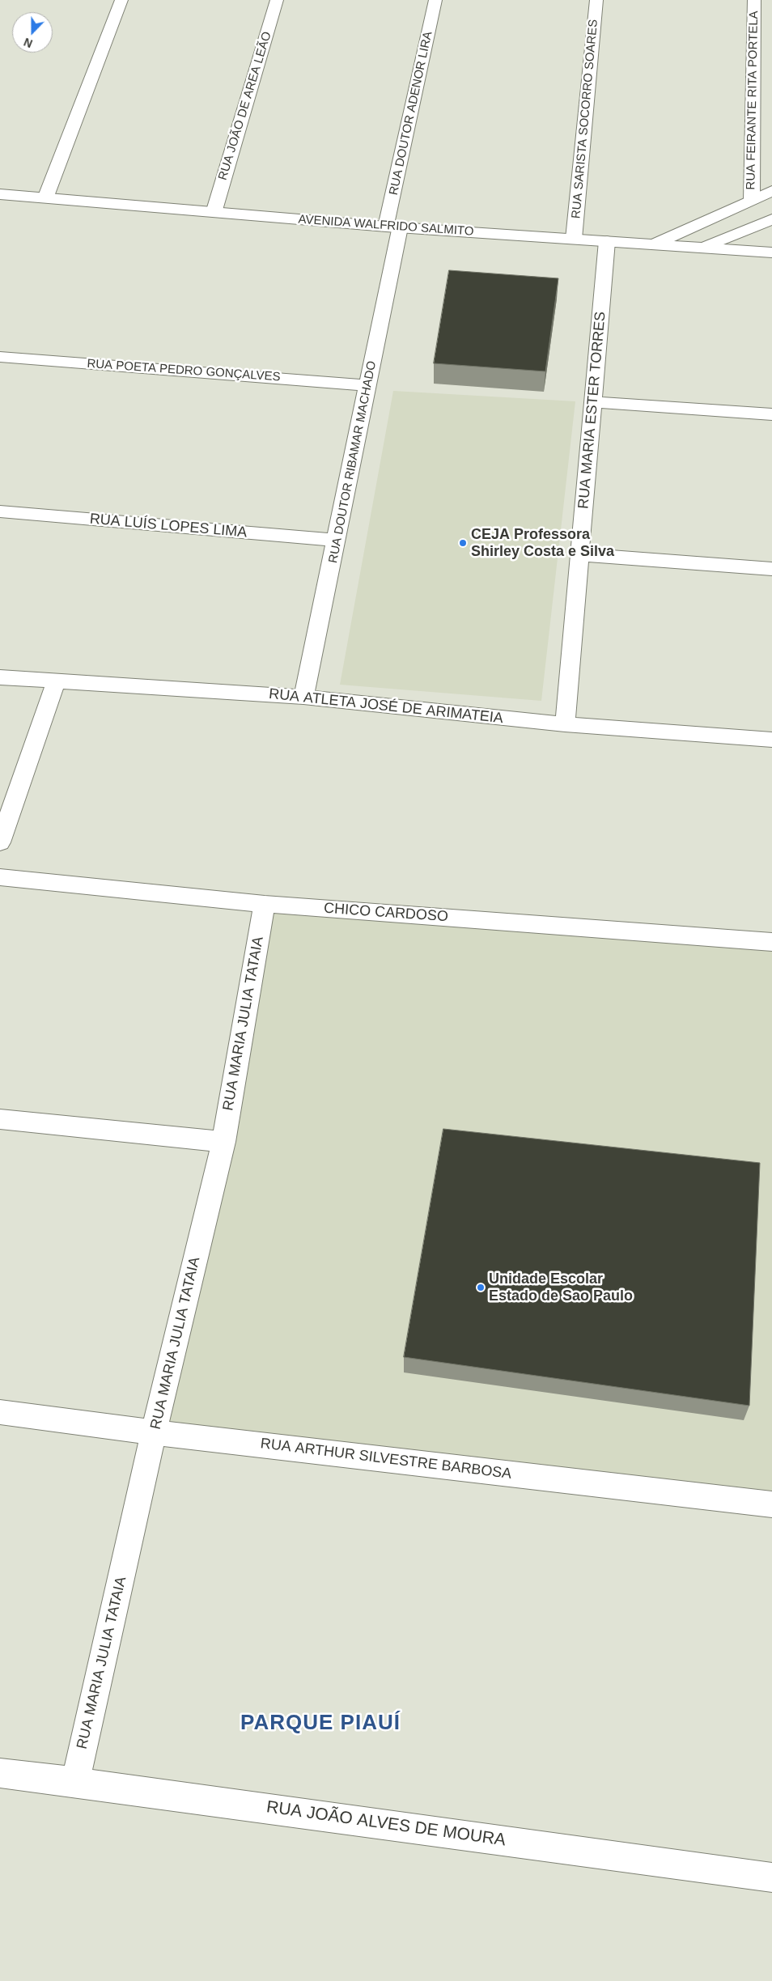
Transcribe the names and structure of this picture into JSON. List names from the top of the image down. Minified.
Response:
{"streets":{"street":["RUA FEIRANTE RITA PORTELA","RUA JOÃO DE AREA LEÃO","RUA DOUTOR ADENOR LIRA","RUA SARISTA SOCORRO SOARES","AVENIDA WALFRIDO SALMITO","RUA POETA PEDRO GONÇALVES","RUA MARIA ESTER TORRES","RUA DOUTOR RIBAMAR MACHADO","RUA LUÍS LOPES LIMA","RUA ATLETA JOSÉ DE ARIMATEIA","CHICO CARDOSO","RUA MARIA JULIA TATAIA","RUA ARTHUR SILVESTRE BARBOSA","RUA JOÃO ALVES DE MOURA"]},"crossings":[["RUA JOÃO DE AREA LEÃO","AVENIDA WALFRIDO SALMITO"],["RUA DOUTOR ADENOR LIRA","AVENIDA WALFRIDO SALMITO"],["RUA DOUTOR ADENOR LIRA","RUA DOUTOR RIBAMAR MACHADO"],["RUA SARISTA SOCORRO SOARES","AVENIDA WALFRIDO SALMITO"],["AVENIDA WALFRIDO SALMITO","RUA MARIA ESTER TORRES"],["AVENIDA WALFRIDO SALMITO","RUA DOUTOR RIBAMAR MACHADO"],["RUA POETA PEDRO GONÇALVES","RUA DOUTOR RIBAMAR MACHADO"],["RUA MARIA ESTER TORRES","RUA ATLETA JOSÉ DE ARIMATEIA"],["RUA DOUTOR RIBAMAR MACHADO","RUA LUÍS LOPES LIMA"],["RUA DOUTOR RIBAMAR MACHADO","RUA ATLETA JOSÉ DE ARIMATEIA"],["CHICO CARDOSO","RUA MARIA JULIA TATAIA"],["RUA MARIA JULIA TATAIA","RUA ARTHUR SILVESTRE BARBOSA"],["RUA MARIA JULIA TATAIA","RUA JOÃO ALVES DE MOURA"]],"districts":["PARQUE PIAUÍ"],"places":["CEJA Professora Shirley Costa e Silva","Unidade Escolar Estado de Sao Paulo"],"north":"bottom"}
